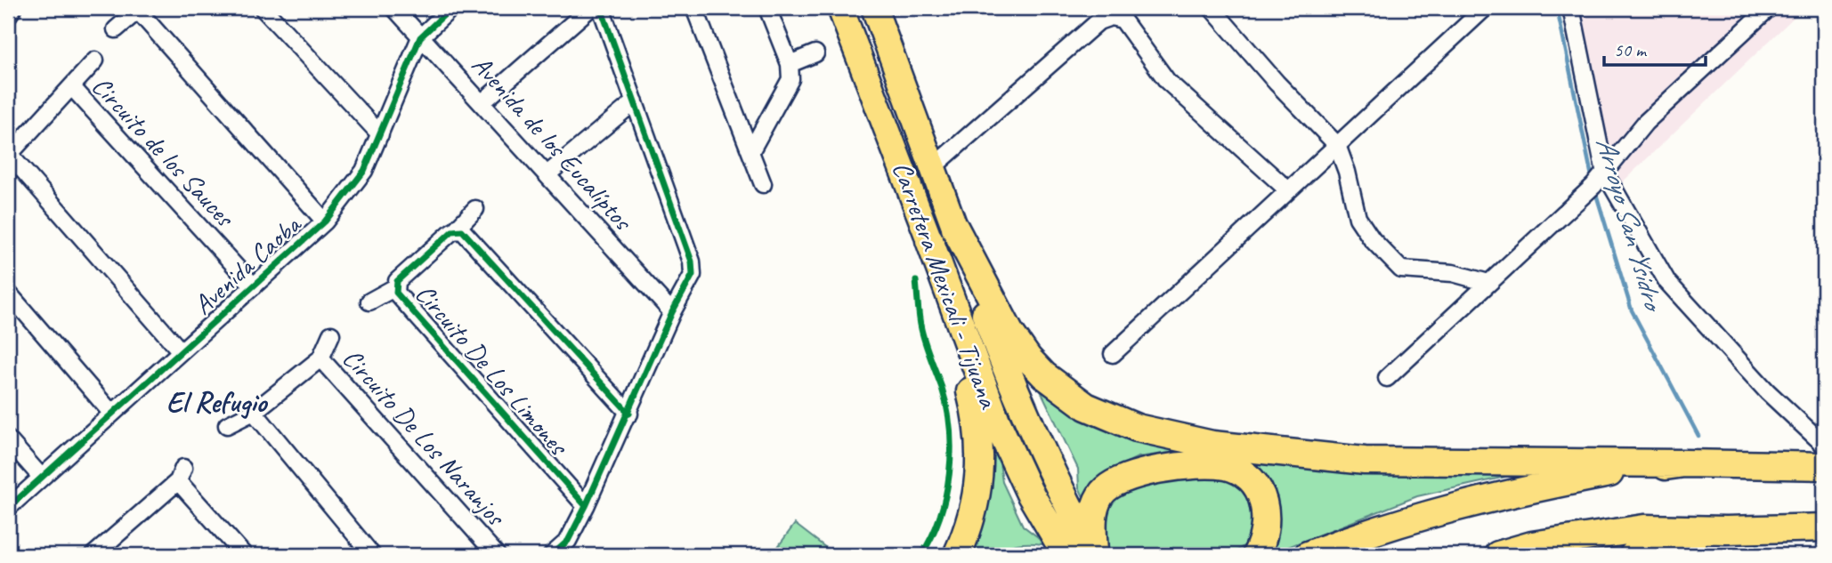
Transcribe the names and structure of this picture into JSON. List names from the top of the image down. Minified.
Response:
{"streets":{"highway":["Carretera Mexicali - Tijuana"],"street":["Avenida de los Eucalíptos","Circuito de los Sauces","Avenida Caoba","Circuito De Los Limones","Circuito De Los Naranjos"]},"crossings":[["Avenida de los Eucalíptos","Avenida Caoba"],["Circuito de los Sauces","Avenida Caoba"]],"districts":["El Refugio"],"water":["Arroyo San Ysidro"],"scale_bar":"50 m"}
